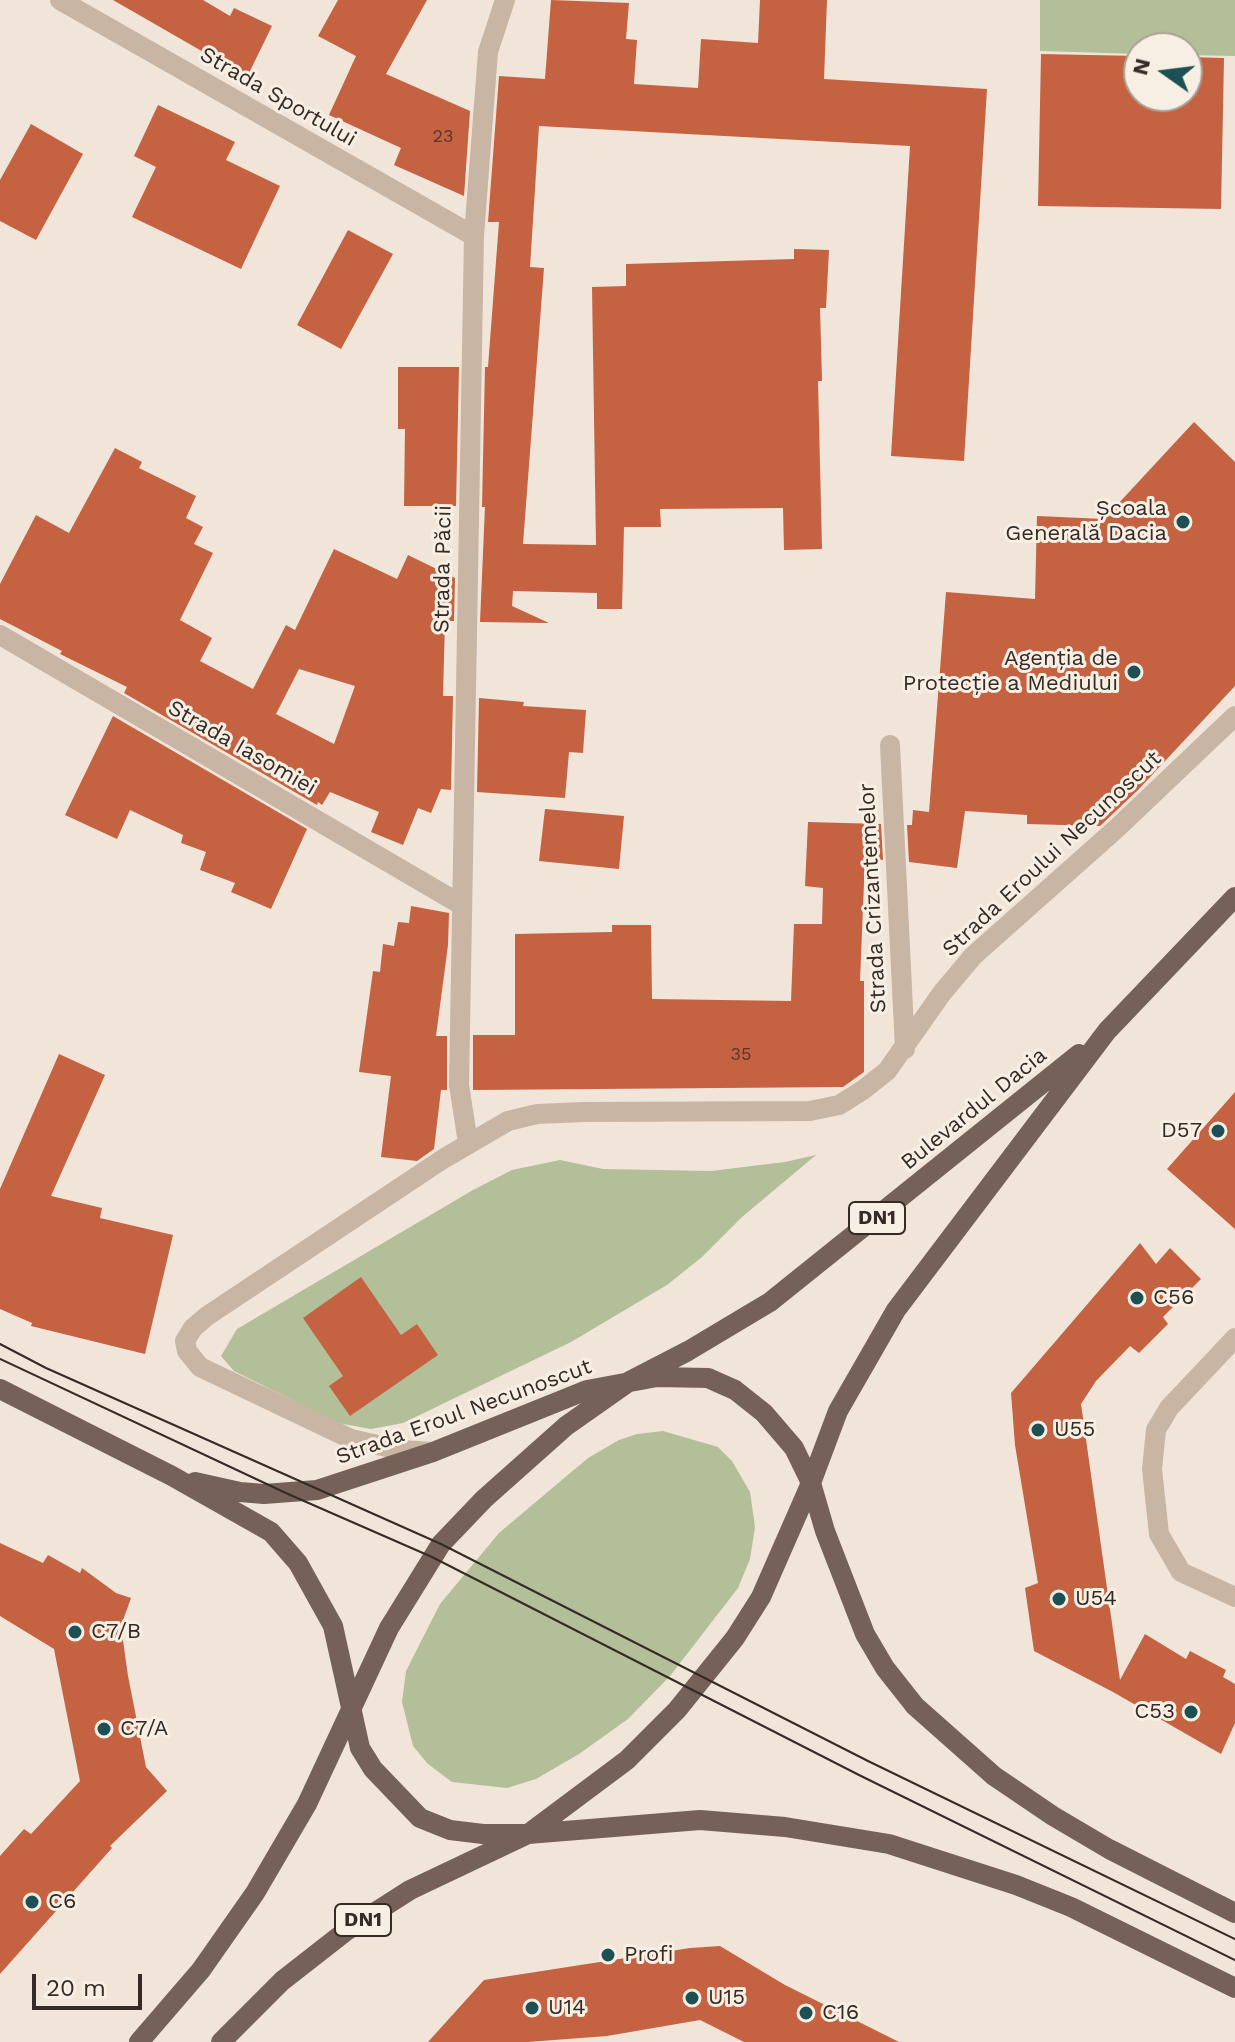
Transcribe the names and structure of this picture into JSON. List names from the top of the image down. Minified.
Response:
{"streets":{"main road":["Bulevardul Dacia","DN1","Strada Eroul Necunoscut"],"street":["Strada Sportului","Strada Păcii","Strada Iasomiei","Strada Eroului Necunoscut","Strada Crizantemelor"]},"crossings":[["Strada Sportului","Strada Păcii"],["Strada Păcii","Strada Iasomiei"],["Strada Păcii","Strada Eroului Necunoscut"],["Strada Eroului Necunoscut","Strada Crizantemelor"],["Strada Eroului Necunoscut","Strada Eroul Necunoscut"],["Bulevardul Dacia","Strada Eroul Necunoscut"]],"places":["Școala Generală Dacia","Agenția de Protecție a Mediului","D57","C56","U55","U54","C7/B","C53","C7/A","C6","Profi","U15","U14","C16"],"house_numbers":["23","35"],"scale_bar":"20 m","north":"left"}
